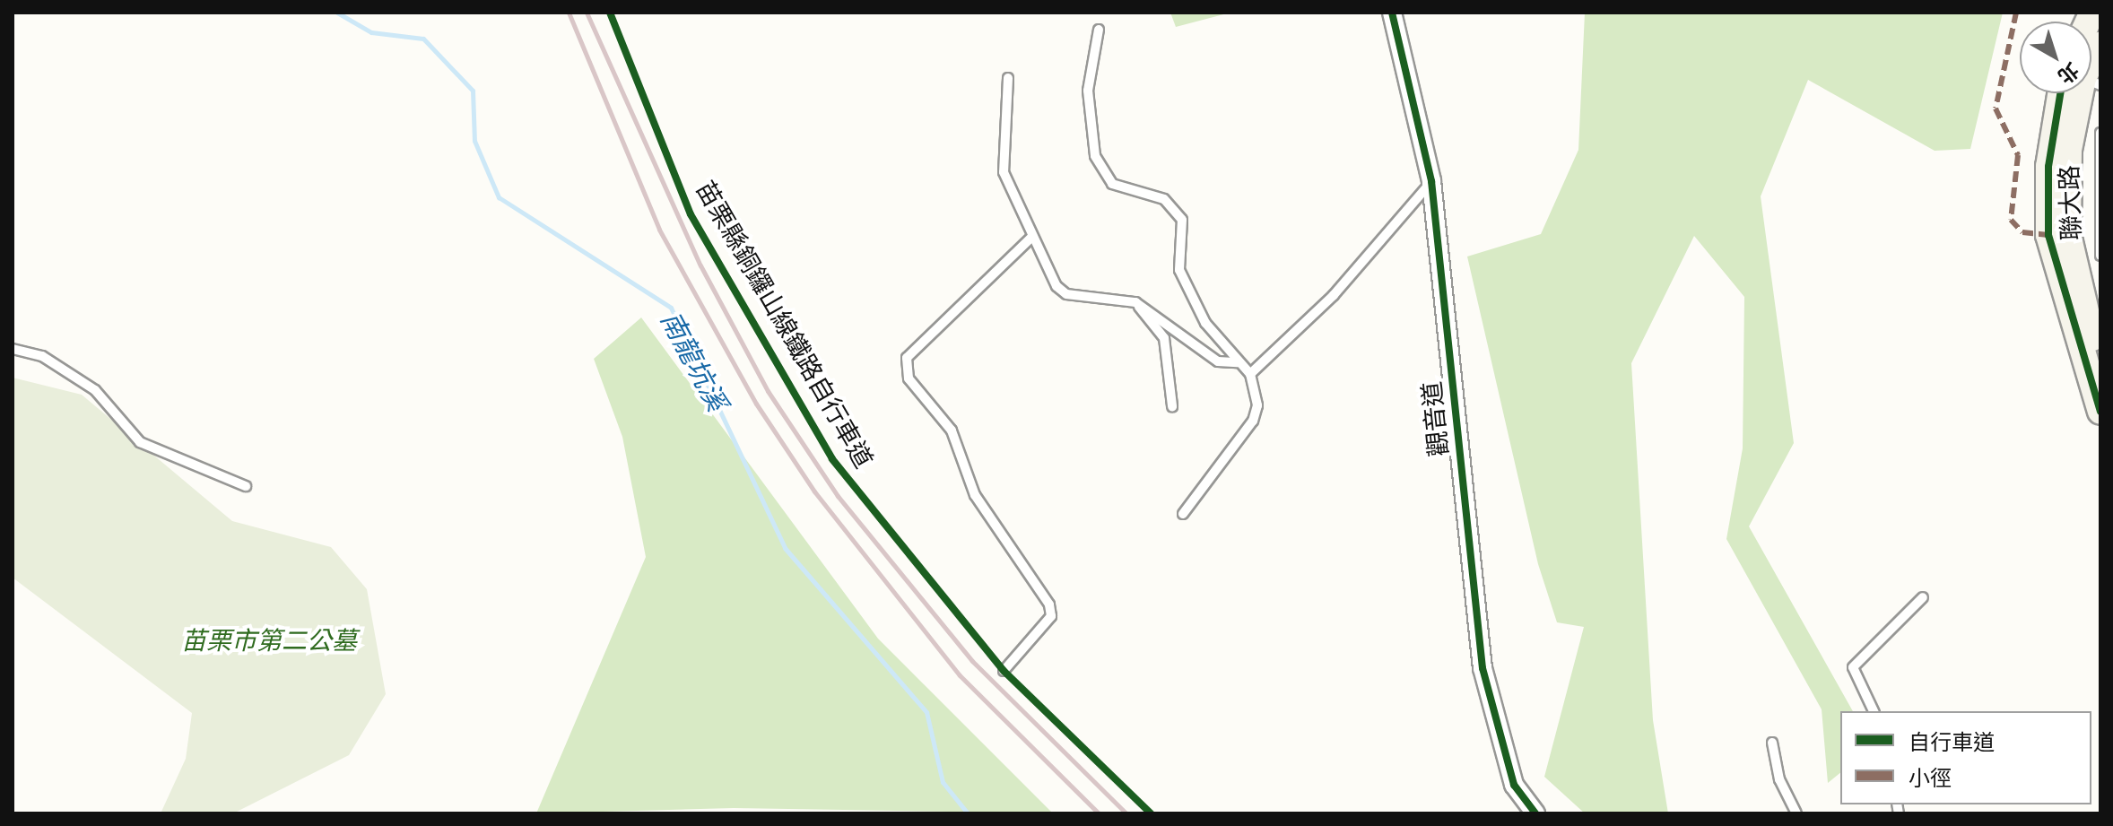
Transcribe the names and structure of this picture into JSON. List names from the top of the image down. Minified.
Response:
{"streets":{"street":["聯大路","觀音道"],"cycle path":["苗栗縣銅鑼山線鐵路自行車道"]},"water":["南龍坑溪"],"parks":["苗栗市第二公墓"],"legend":["自行車道","小徑"],"north":"bottom right"}
